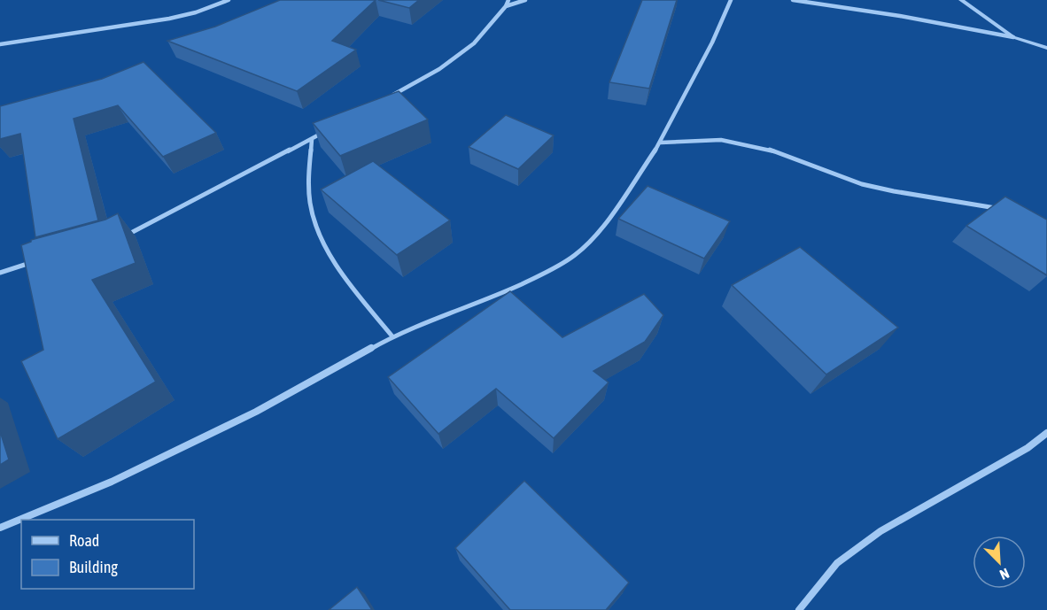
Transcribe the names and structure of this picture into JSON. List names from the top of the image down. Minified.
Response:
{"legend":["Road","Building"],"north":"bottom right"}
